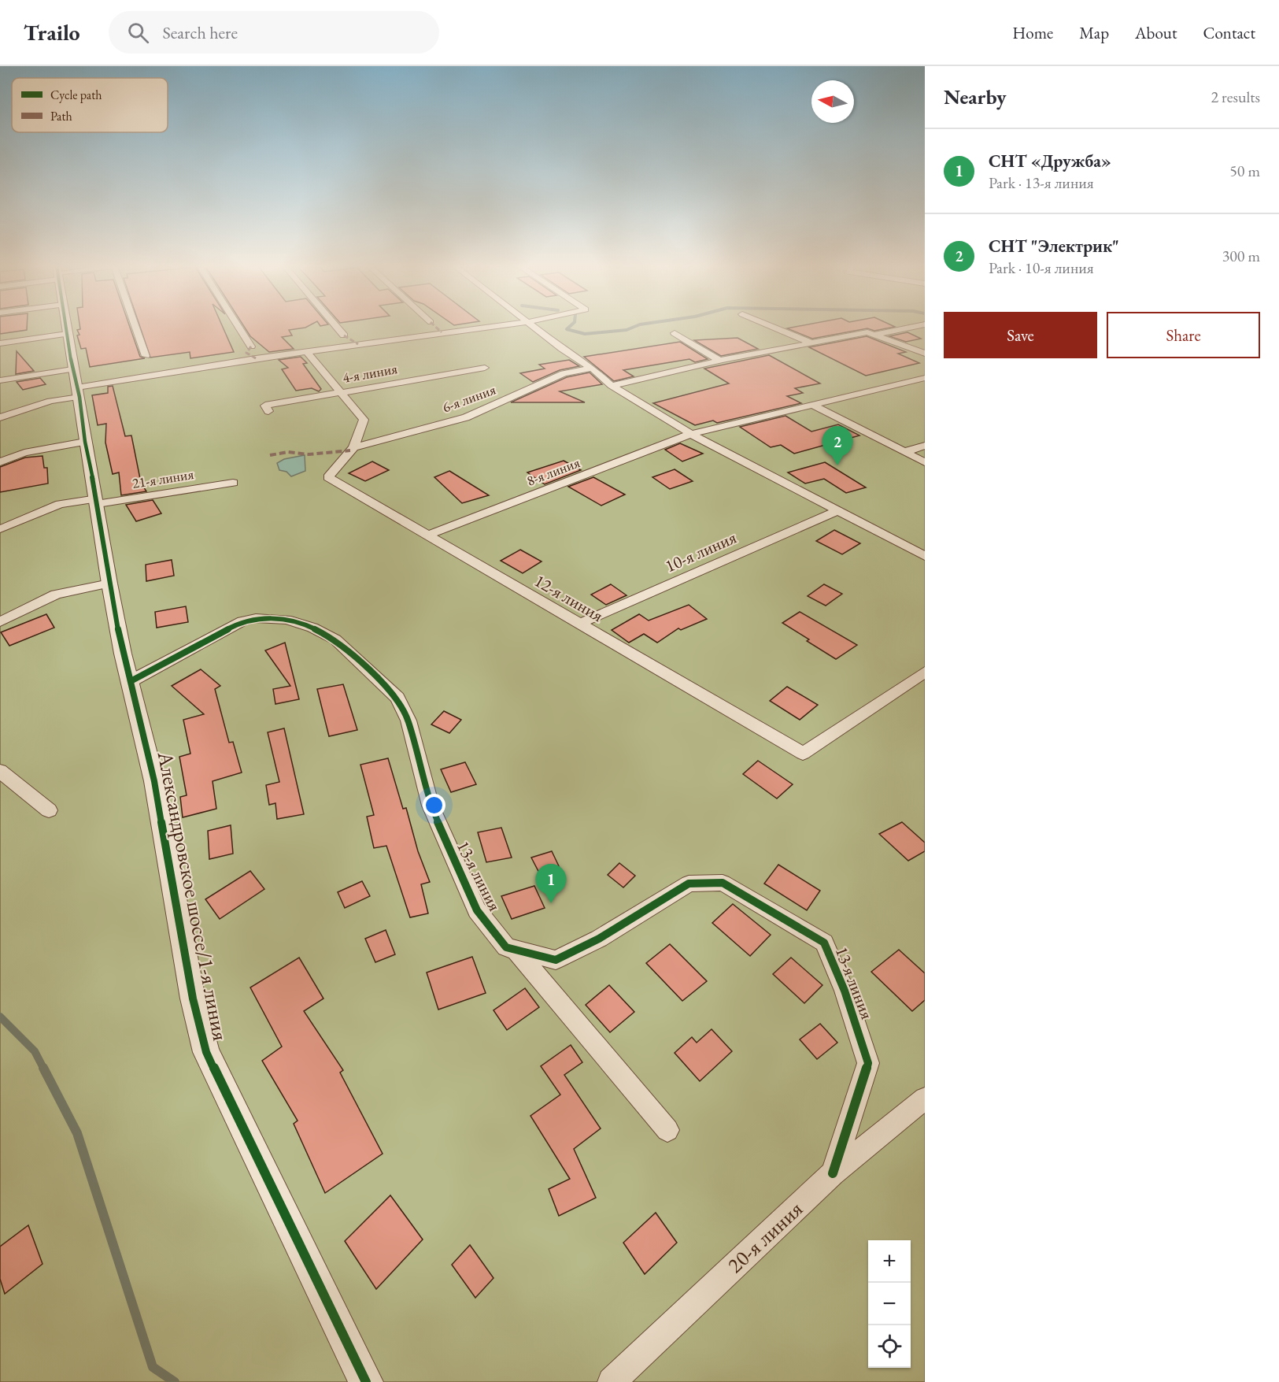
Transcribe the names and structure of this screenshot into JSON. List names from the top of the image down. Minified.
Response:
{"streets":{"street":["4-я линия","6-я линия","8-я линия","21-я линия","10-я линия","12-я линия","13-я линия","Александровское шоссе/1-я линия","20-я линия"]},"crossings":[["4-я линия","12-я линия"],["6-я линия","12-я линия"],["8-я линия","12-я линия"],["21-я линия","Александровское шоссе/1-я линия"],["10-я линия","12-я линия"],["13-я линия","Александровское шоссе/1-я линия"],["13-я линия","20-я линия"]],"legend":["Cycle path","Path"],"north":"left","page":{"header":"Trailo","search":"Search here","nav":["Home","Map","About","Contact"],"heading":["Nearby","2 results"],"list":[{"mark":"1","name":"СНТ «Дружба»","note":"Park · 13-я линия","value":"50 m"},{"mark":"2","name":"СНТ \"Электрик\"","note":"Park · 10-я линия","value":"300 m"}],"buttons":["Save","Share"],"pins":["2","1"],"map_buttons":["+","−"]}}
